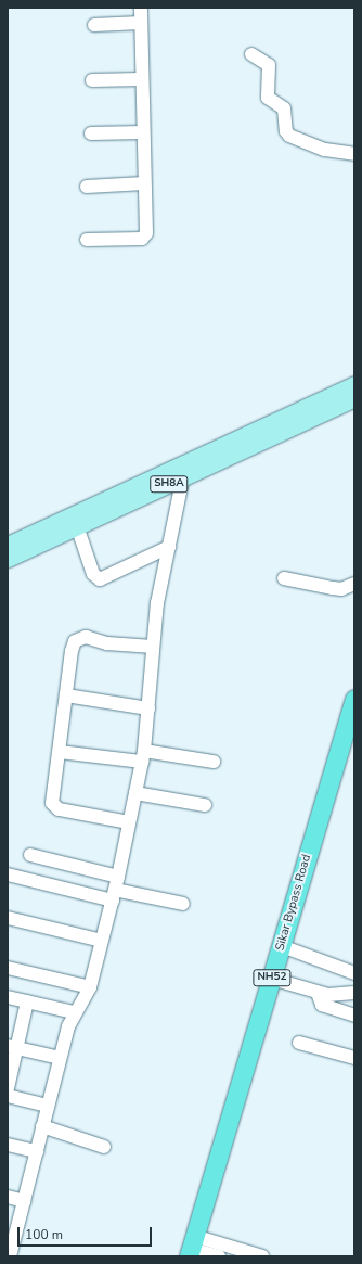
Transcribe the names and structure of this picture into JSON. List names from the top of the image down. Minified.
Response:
{"streets":{"highway":["Sikar Bypass Road","NH52"],"main road":["SH8A"]},"scale_bar":"100 m"}
